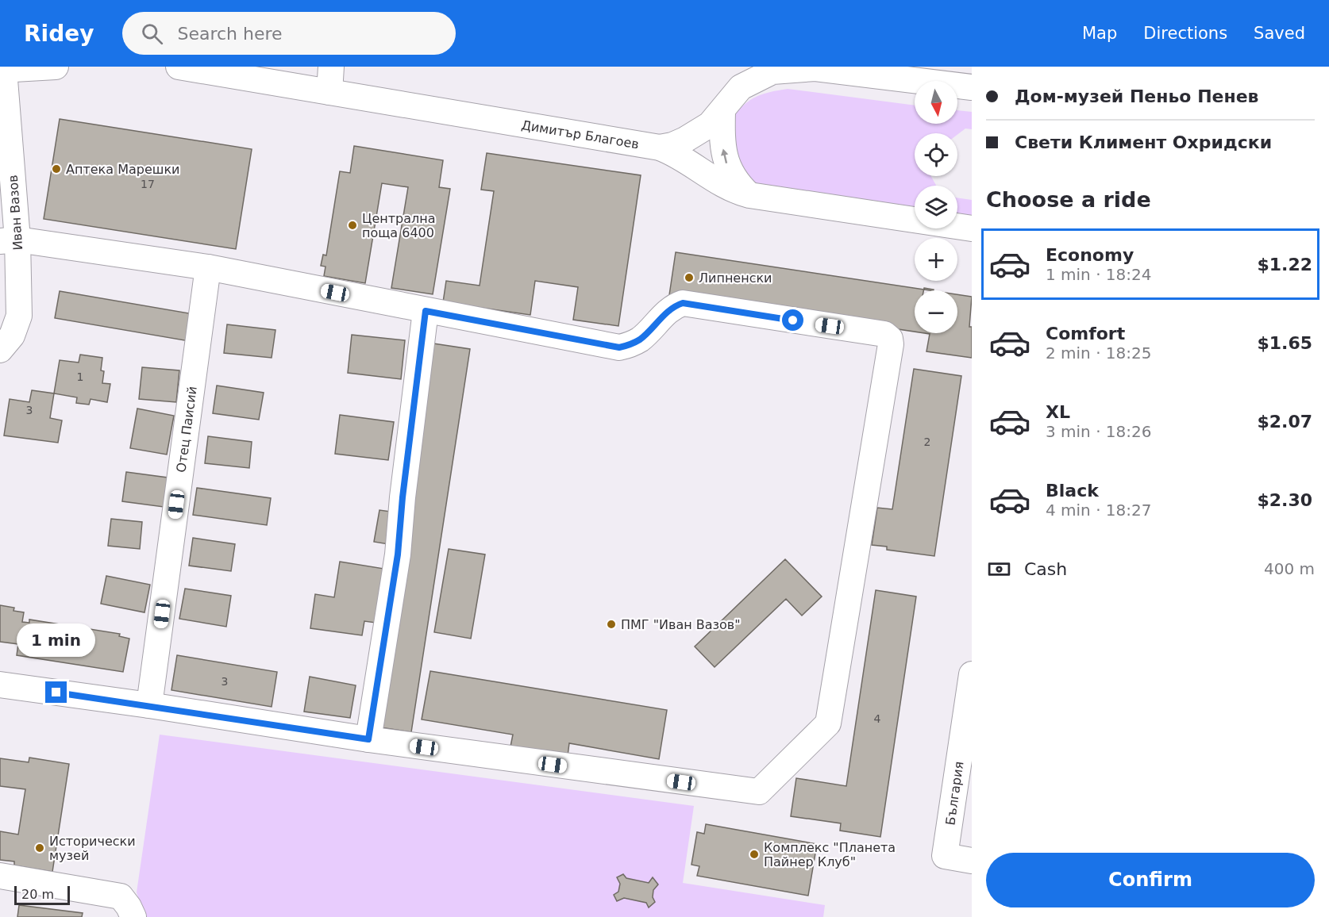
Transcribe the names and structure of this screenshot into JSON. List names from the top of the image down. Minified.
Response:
{"streets":{"street":["Димитър Благоев","Иван Вазов","Отец Паисий","България"]},"places":["Аптека Марешки","Централна поща 6400","Липненски","ПМГ \"Иван Вазов\"","Исторически музей","Комплекс \"Планета Пайнер Клуб\""],"house_numbers":["17","1","3","2","3","4"],"scale_bar":"20 m","north":"bottom","page":{"header":"Ridey","search":"Search here","nav":["Map","Directions","Saved"],"banner":["Дом-музей Пеньо Пенев","Свети Климент Охридски"],"map_buttons":["+","−"],"heading":"Choose a ride","list":[{"name":"Economy","note":"1 min · 18:24","value":"$1.22"},{"name":"Comfort","note":"2 min · 18:25","value":"$1.65"},{"name":"XL","note":"3 min · 18:26","value":"$2.07"},{"name":"Black","note":"4 min · 18:27","value":"$2.30"}],"pay":["Cash","400 m"],"bubble":"1 min","buttons":"Confirm","scale":"20 m"}}
